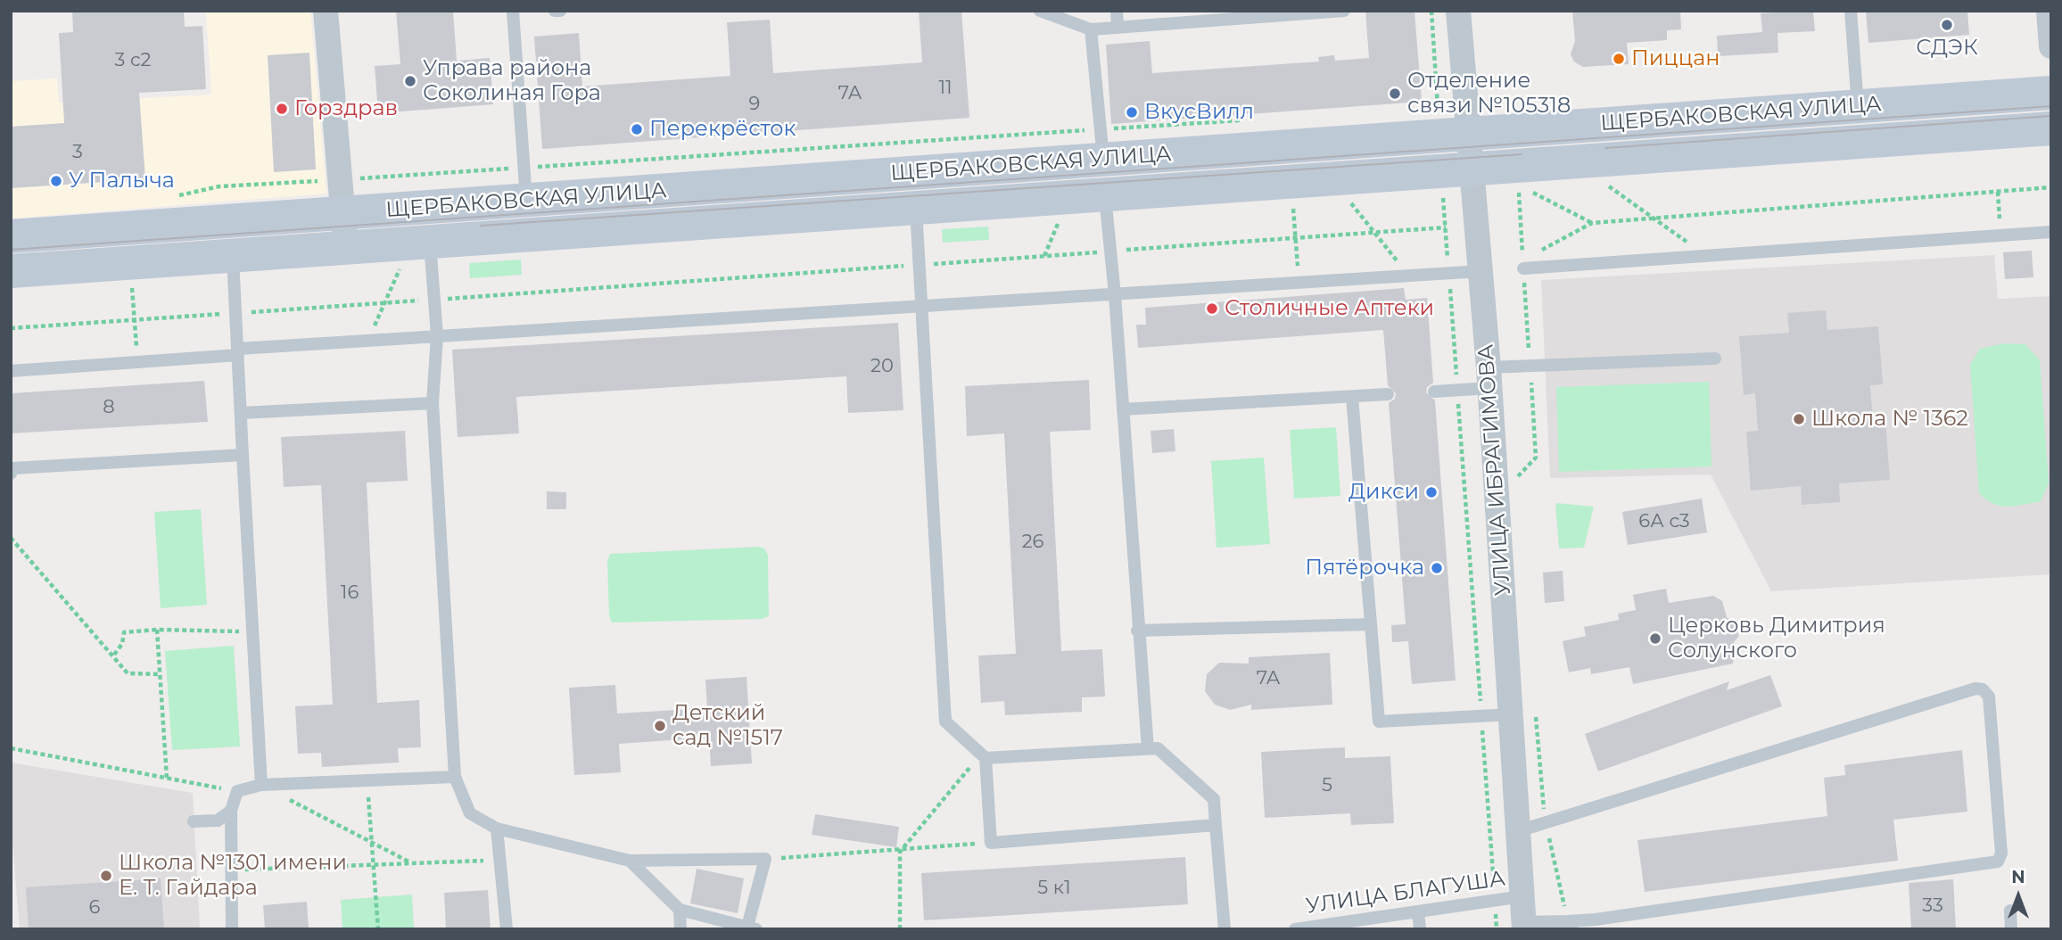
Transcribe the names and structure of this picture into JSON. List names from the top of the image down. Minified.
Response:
{"streets":{"main road":["ЩЕРБАКОВСКАЯ УЛИЦА"],"street":["УЛИЦА ИБРАГИМОВА"],"lane":["УЛИЦА БЛАГУША"]},"crossings":[["ЩЕРБАКОВСКАЯ УЛИЦА","УЛИЦА ИБРАГИМОВА"],["УЛИЦА ИБРАГИМОВА","УЛИЦА БЛАГУША"]],"places":["СДЭК","Пиццан","Управа района Соколиная Гора","Отделение связи №105318","Горздрав","ВкусВилл","Перекрёсток","У Палыча","Столичные Аптеки","Школа № 1362","Дикси","Пятёрочка","Церковь Димитрия Солунского","Детский сад №1517","Школа №1301 имени Е. Т. Гайдара"],"house_numbers":["3 c2","11","7А","9","3","20","8","6А с3","26","16","7А","5","5 к1","33","6"],"north":"top"}
